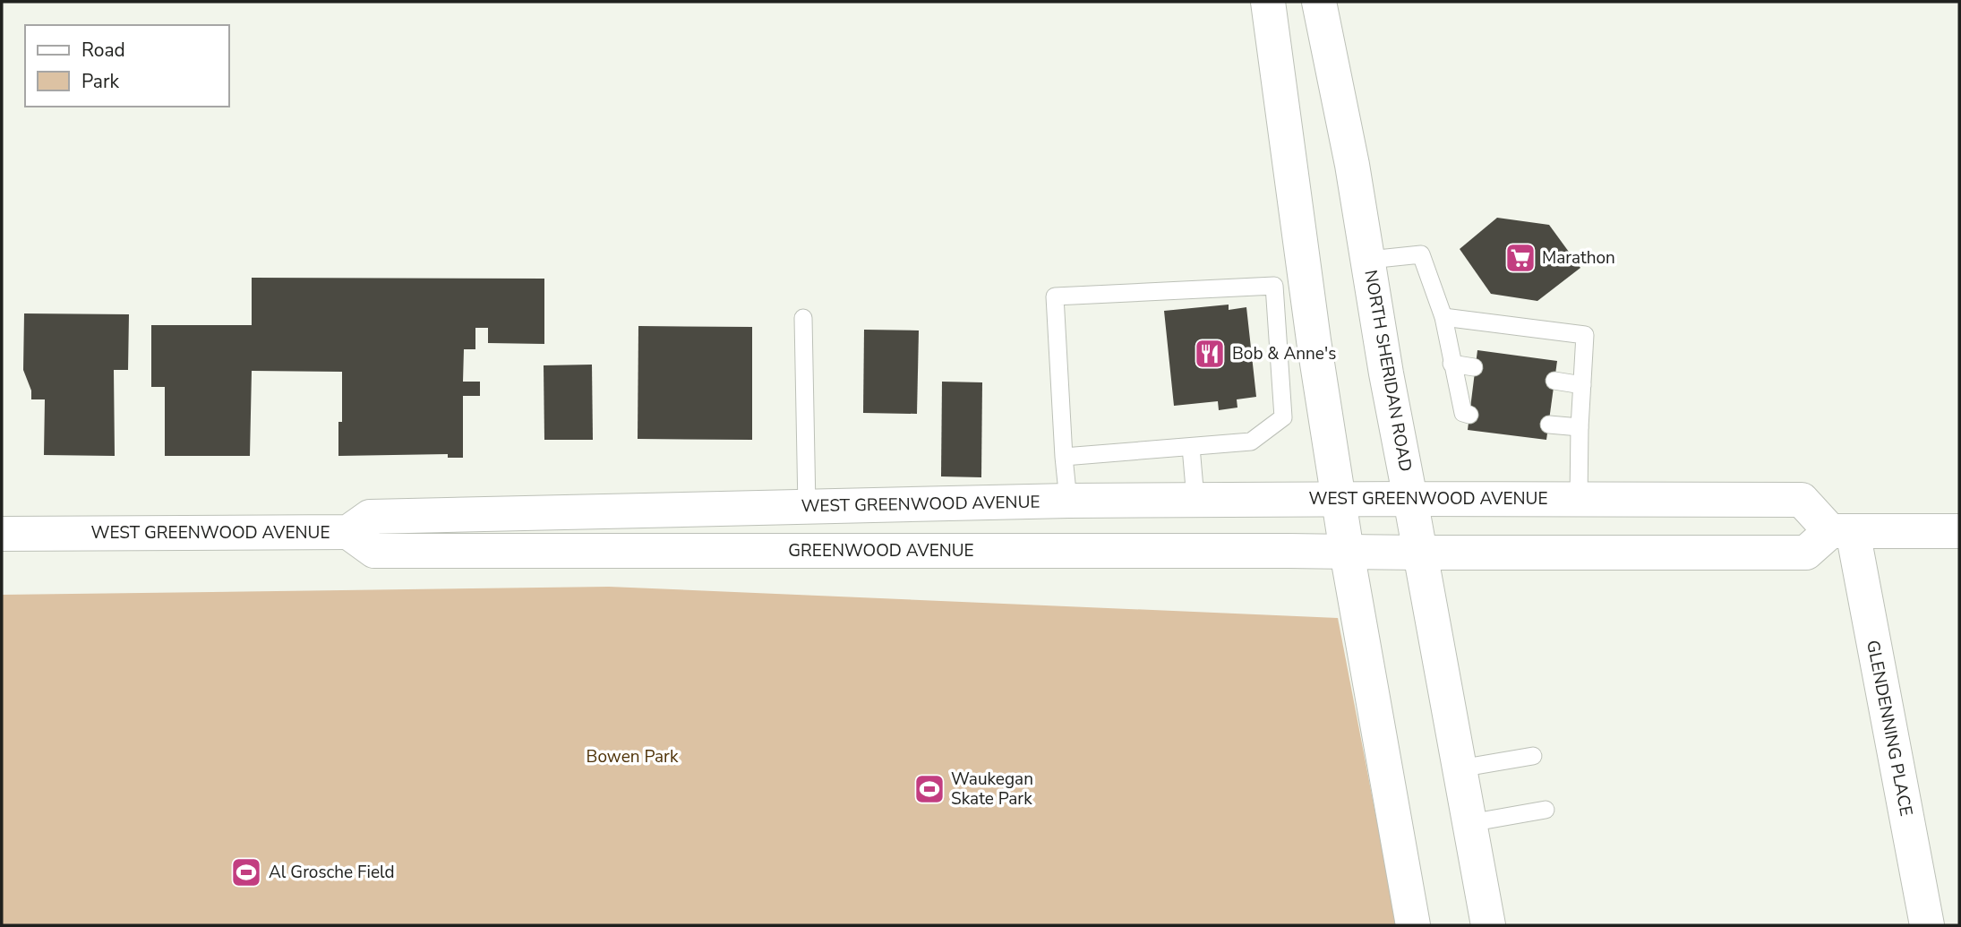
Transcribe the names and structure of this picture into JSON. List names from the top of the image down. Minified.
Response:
{"streets":{"main road":["NORTH SHERIDAN ROAD","WEST GREENWOOD AVENUE","GREENWOOD AVENUE","GLENDENNING PLACE"]},"crossings":[["NORTH SHERIDAN ROAD","WEST GREENWOOD AVENUE"],["NORTH SHERIDAN ROAD","GREENWOOD AVENUE"],["WEST GREENWOOD AVENUE","GREENWOOD AVENUE"],["WEST GREENWOOD AVENUE","GLENDENNING PLACE"]],"parks":["Bowen Park"],"places":{"supermarket":["Marathon"],"restaurant":["Bob & Anne's"],"sports":["Waukegan Skate Park","Al Grosche Field"]},"legend":["Road","Park"]}
